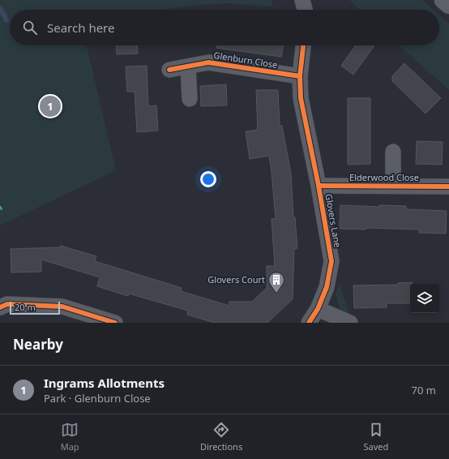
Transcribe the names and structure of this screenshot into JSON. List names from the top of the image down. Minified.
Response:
{"streets":{"street":["Glenburn Close","Elderwood Close","Glovers Lane"]},"crossings":[["Glenburn Close","Glovers Lane"],["Elderwood Close","Glovers Lane"]],"places":{"building":["Glovers Court"]},"scale_bar":"20 m","page":{"search":"Search here","pins":"1","scale":"20 m","heading":"Nearby","list":[{"mark":"1","name":"Ingrams Allotments","note":"Park · Glenburn Close","value":"70 m"}],"nav":["Map","Directions","Saved"]}}
